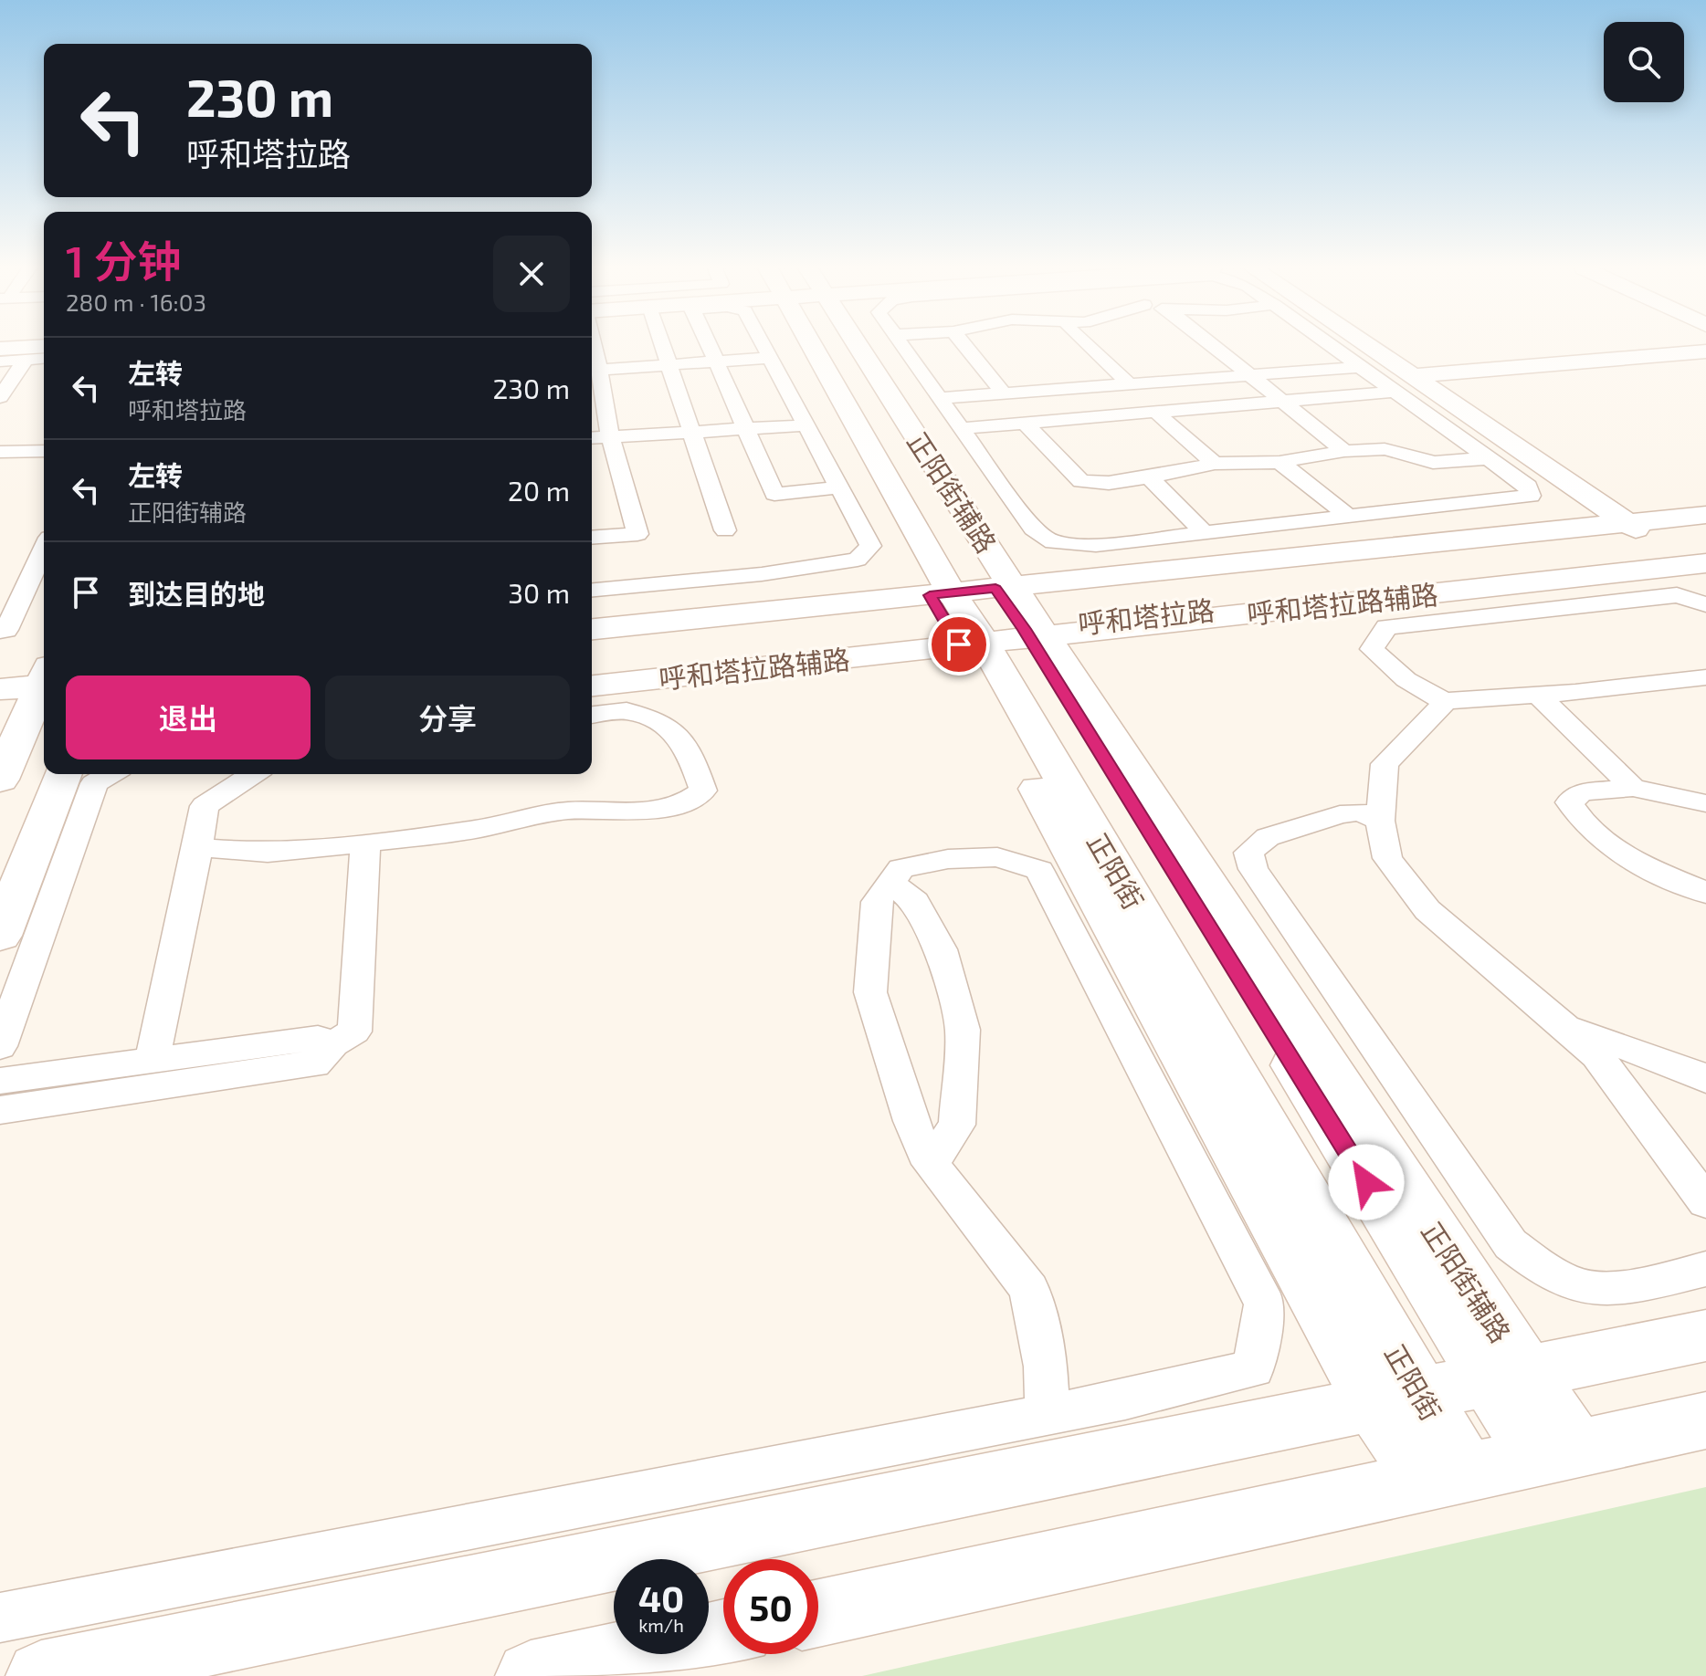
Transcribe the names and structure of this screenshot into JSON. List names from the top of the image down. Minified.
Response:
{"streets":{"street":["呼和塔拉路辅路","呼和塔拉路"]},"page":{"turn":["230 m","呼和塔拉路"],"heading":["1 分钟","280 m · 16:03"],"list":[{"name":"左转","note":"呼和塔拉路","value":"230 m"},{"name":"左转","note":"正阳街辅路","value":"20 m"},{"name":"到达目的地","value":"30 m"}],"buttons":["退出","分享"],"speed":"40 km/h","limit":"50"}}
